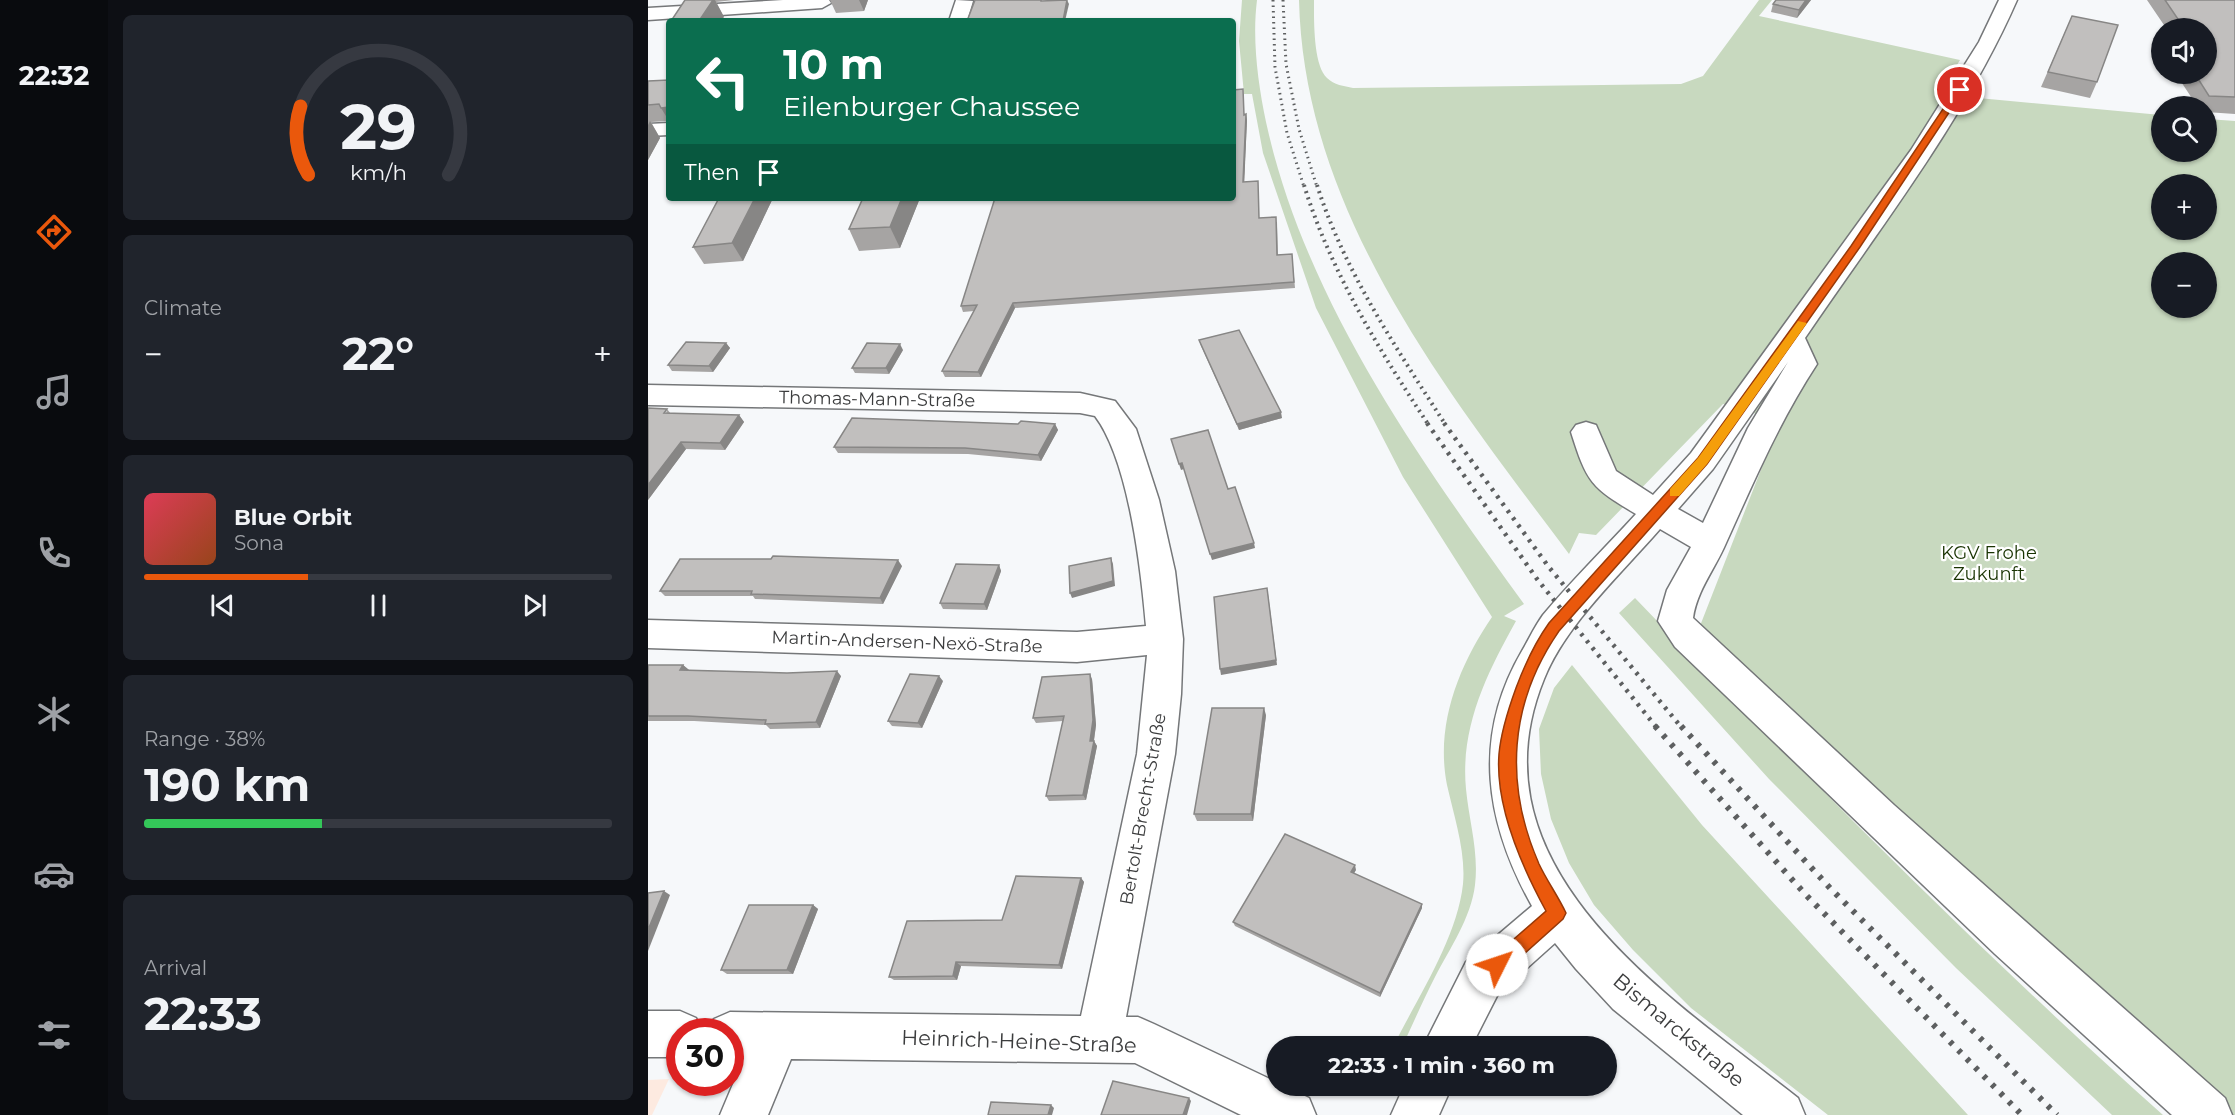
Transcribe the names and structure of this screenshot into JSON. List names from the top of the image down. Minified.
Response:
{"streets":{"street":["Thomas-Mann-Straße","Martin-Andersen-Nexö-Straße","Bertolt-Brecht-Straße","Bismarckstraße","Heinrich-Heine-Straße"]},"crossings":[["Thomas-Mann-Straße","Bertolt-Brecht-Straße"],["Martin-Andersen-Nexö-Straße","Bertolt-Brecht-Straße"],["Bertolt-Brecht-Straße","Heinrich-Heine-Straße"]],"parks":["KGV Frohe Zukunft"],"page":{"tabs":"22:32","map_buttons":["+","−"],"turn":["10 m","Eilenburger Chaussee"],"then":"Then","tile":["Climate",["Range · 38%","190 km"],["Arrival","22:33"]],"heat":["−","22°","+"],"song":["Blue Orbit","Sona"],"limit":"30","trip":"22:33 · 1 min · 360 m","gauge":["29","km/h"]}}
